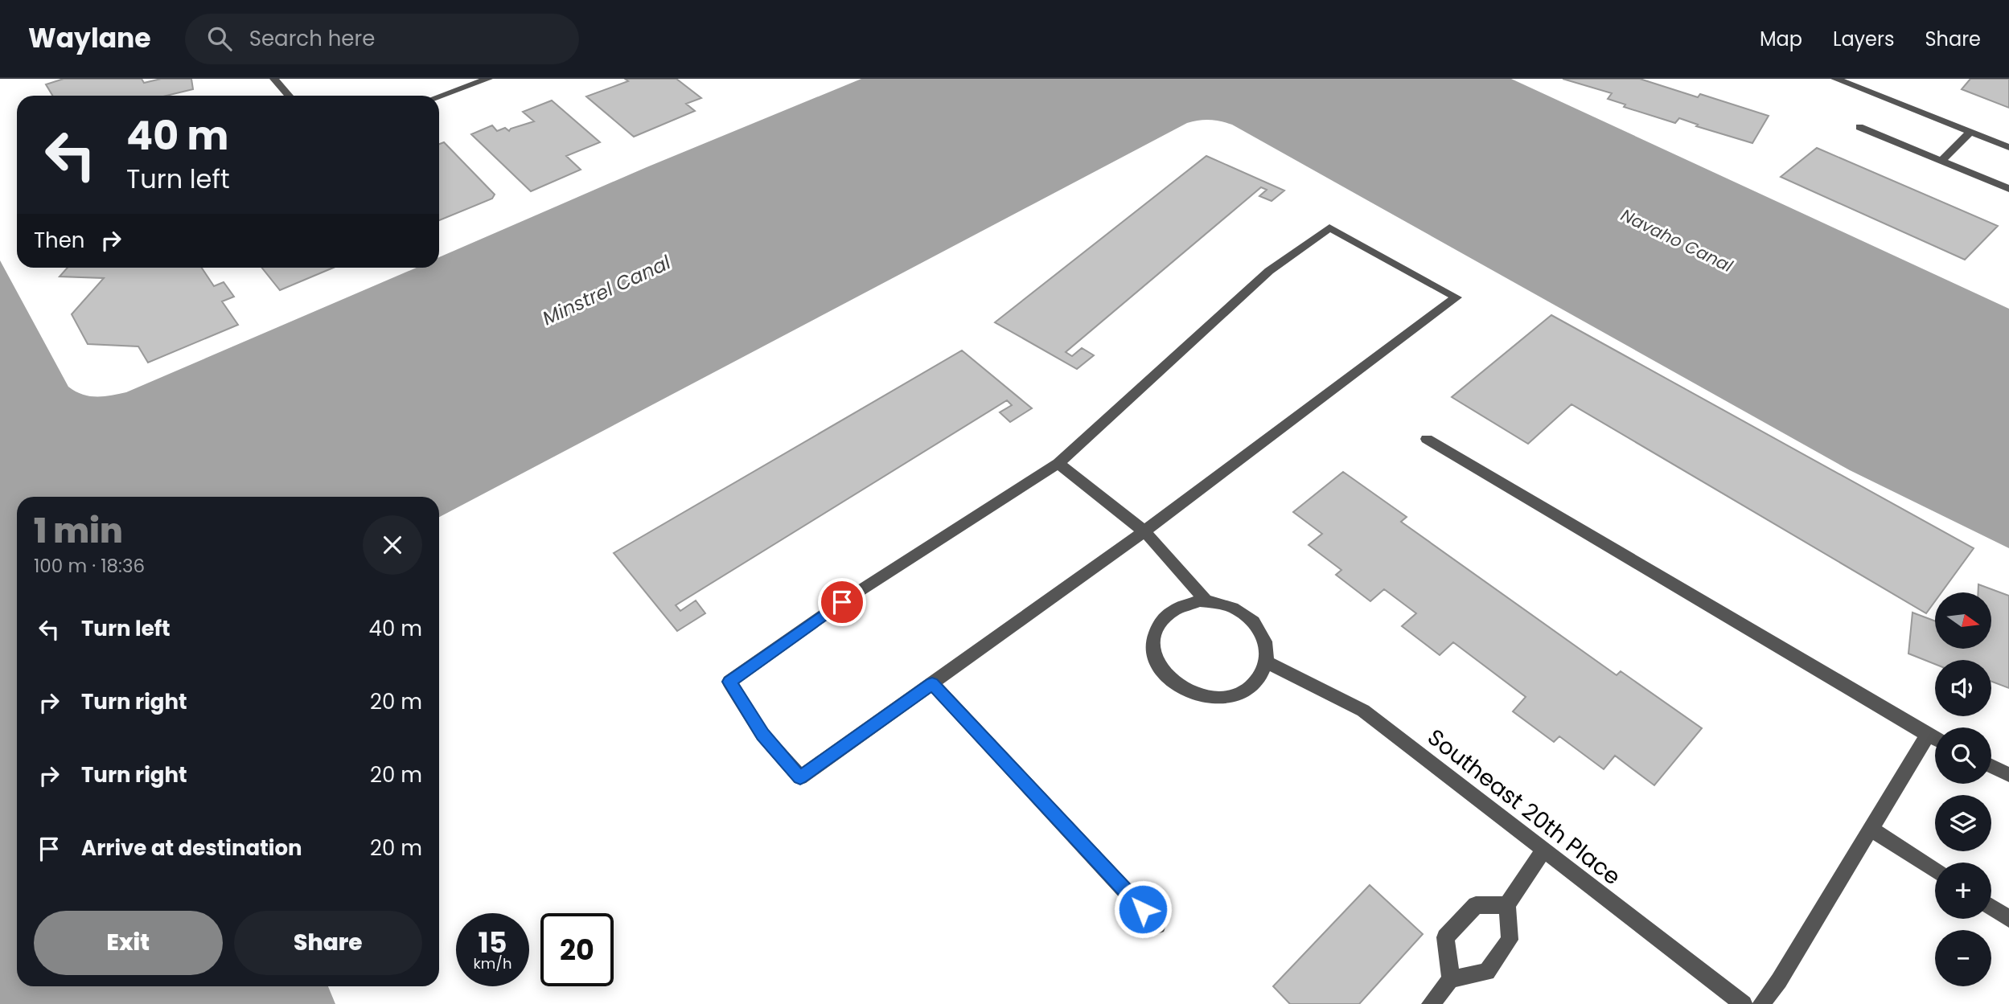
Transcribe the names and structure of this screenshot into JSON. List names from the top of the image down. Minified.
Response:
{"streets":{"street":["Southeast 20th Place"]},"water":["Navaho Canal","Minstrel Canal"],"north":"right","page":{"header":"Waylane","search":"Search here","nav":["Map","Layers","Share"],"turn":["40 m","Turn left"],"then":"Then","heading":["1 min","100 m · 18:36"],"map_buttons":["+","−"],"list":[{"name":"Turn left","value":"40 m"},{"name":"Turn right","value":"20 m"},{"name":"Turn right","value":"20 m"},{"name":"Arrive at destination","value":"20 m"}],"buttons":["Exit","Share"],"speed":"15 km/h","limit":"20"}}
